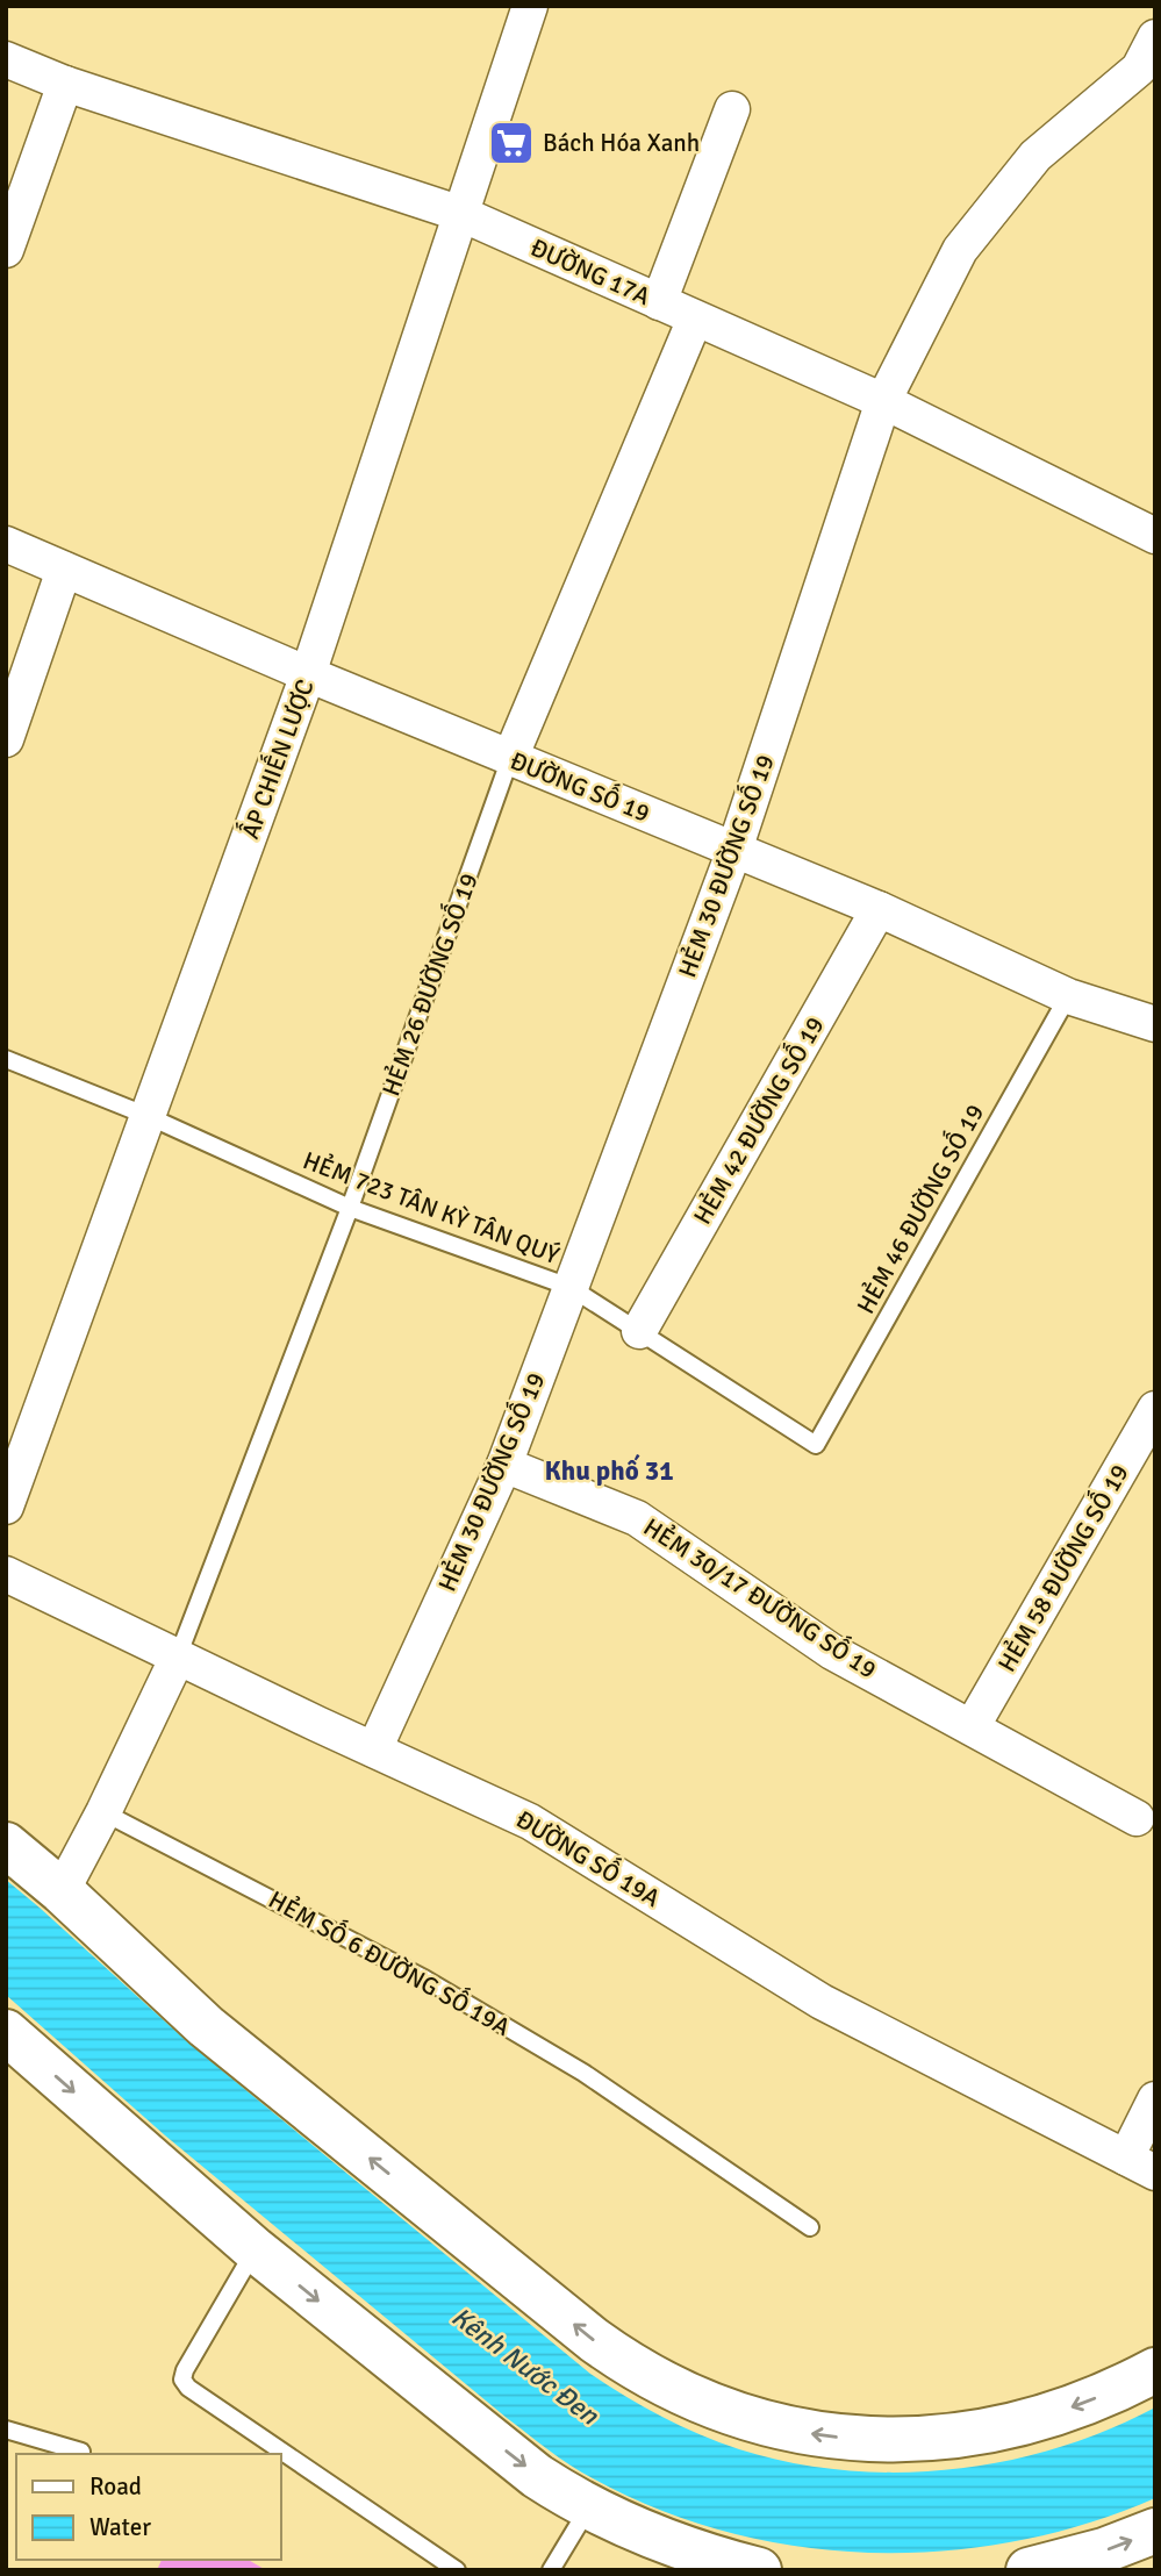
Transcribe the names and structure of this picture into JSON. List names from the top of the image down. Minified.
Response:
{"streets":{"street":["ĐƯỜNG 17A","ẤP CHIẾN LƯỢC","ĐƯỜNG SỐ 19","HẺM 30 ĐƯỜNG SỐ 19","HẺM 26 ĐƯỜNG SỐ 19","HẺM 42 ĐƯỜNG SỐ 19","HẺM 58 ĐƯỜNG SỐ 19","HẺM 30/17 ĐƯỜNG SỐ 19","ĐƯỜNG SỐ 19A"],"lane":["HẺM 723 TÂN KỲ TÂN QUÝ","HẺM 46 ĐƯỜNG SỐ 19","HẺM SỐ 6 ĐƯỜNG SỐ 19A"]},"crossings":[["ĐƯỜNG 17A","ẤP CHIẾN LƯỢC"],["ĐƯỜNG 17A","HẺM 30 ĐƯỜNG SỐ 19"],["ĐƯỜNG 17A","HẺM 26 ĐƯỜNG SỐ 19"],["ẤP CHIẾN LƯỢC","ĐƯỜNG SỐ 19"],["ẤP CHIẾN LƯỢC","HẺM 723 TÂN KỲ TÂN QUÝ"],["ĐƯỜNG SỐ 19","HẺM 30 ĐƯỜNG SỐ 19"],["ĐƯỜNG SỐ 19","HẺM 26 ĐƯỜNG SỐ 19"],["ĐƯỜNG SỐ 19","HẺM 42 ĐƯỜNG SỐ 19"],["ĐƯỜNG SỐ 19","HẺM 46 ĐƯỜNG SỐ 19"],["HẺM 30 ĐƯỜNG SỐ 19","HẺM 723 TÂN KỲ TÂN QUÝ"],["HẺM 30 ĐƯỜNG SỐ 19","HẺM 30/17 ĐƯỜNG SỐ 19"],["HẺM 30 ĐƯỜNG SỐ 19","ĐƯỜNG SỐ 19A"],["HẺM 26 ĐƯỜNG SỐ 19","HẺM 723 TÂN KỲ TÂN QUÝ"],["HẺM 26 ĐƯỜNG SỐ 19","ĐƯỜNG SỐ 19A"],["HẺM 42 ĐƯỜNG SỐ 19","HẺM 723 TÂN KỲ TÂN QUÝ"],["HẺM 723 TÂN KỲ TÂN QUÝ","HẺM 46 ĐƯỜNG SỐ 19"],["HẺM 58 ĐƯỜNG SỐ 19","HẺM 30/17 ĐƯỜNG SỐ 19"]],"districts":["Khu phố 31"],"water":["Kênh Nước Đen"],"places":{"supermarket":["Bách Hóa Xanh"]},"legend":["Road","Water"]}
